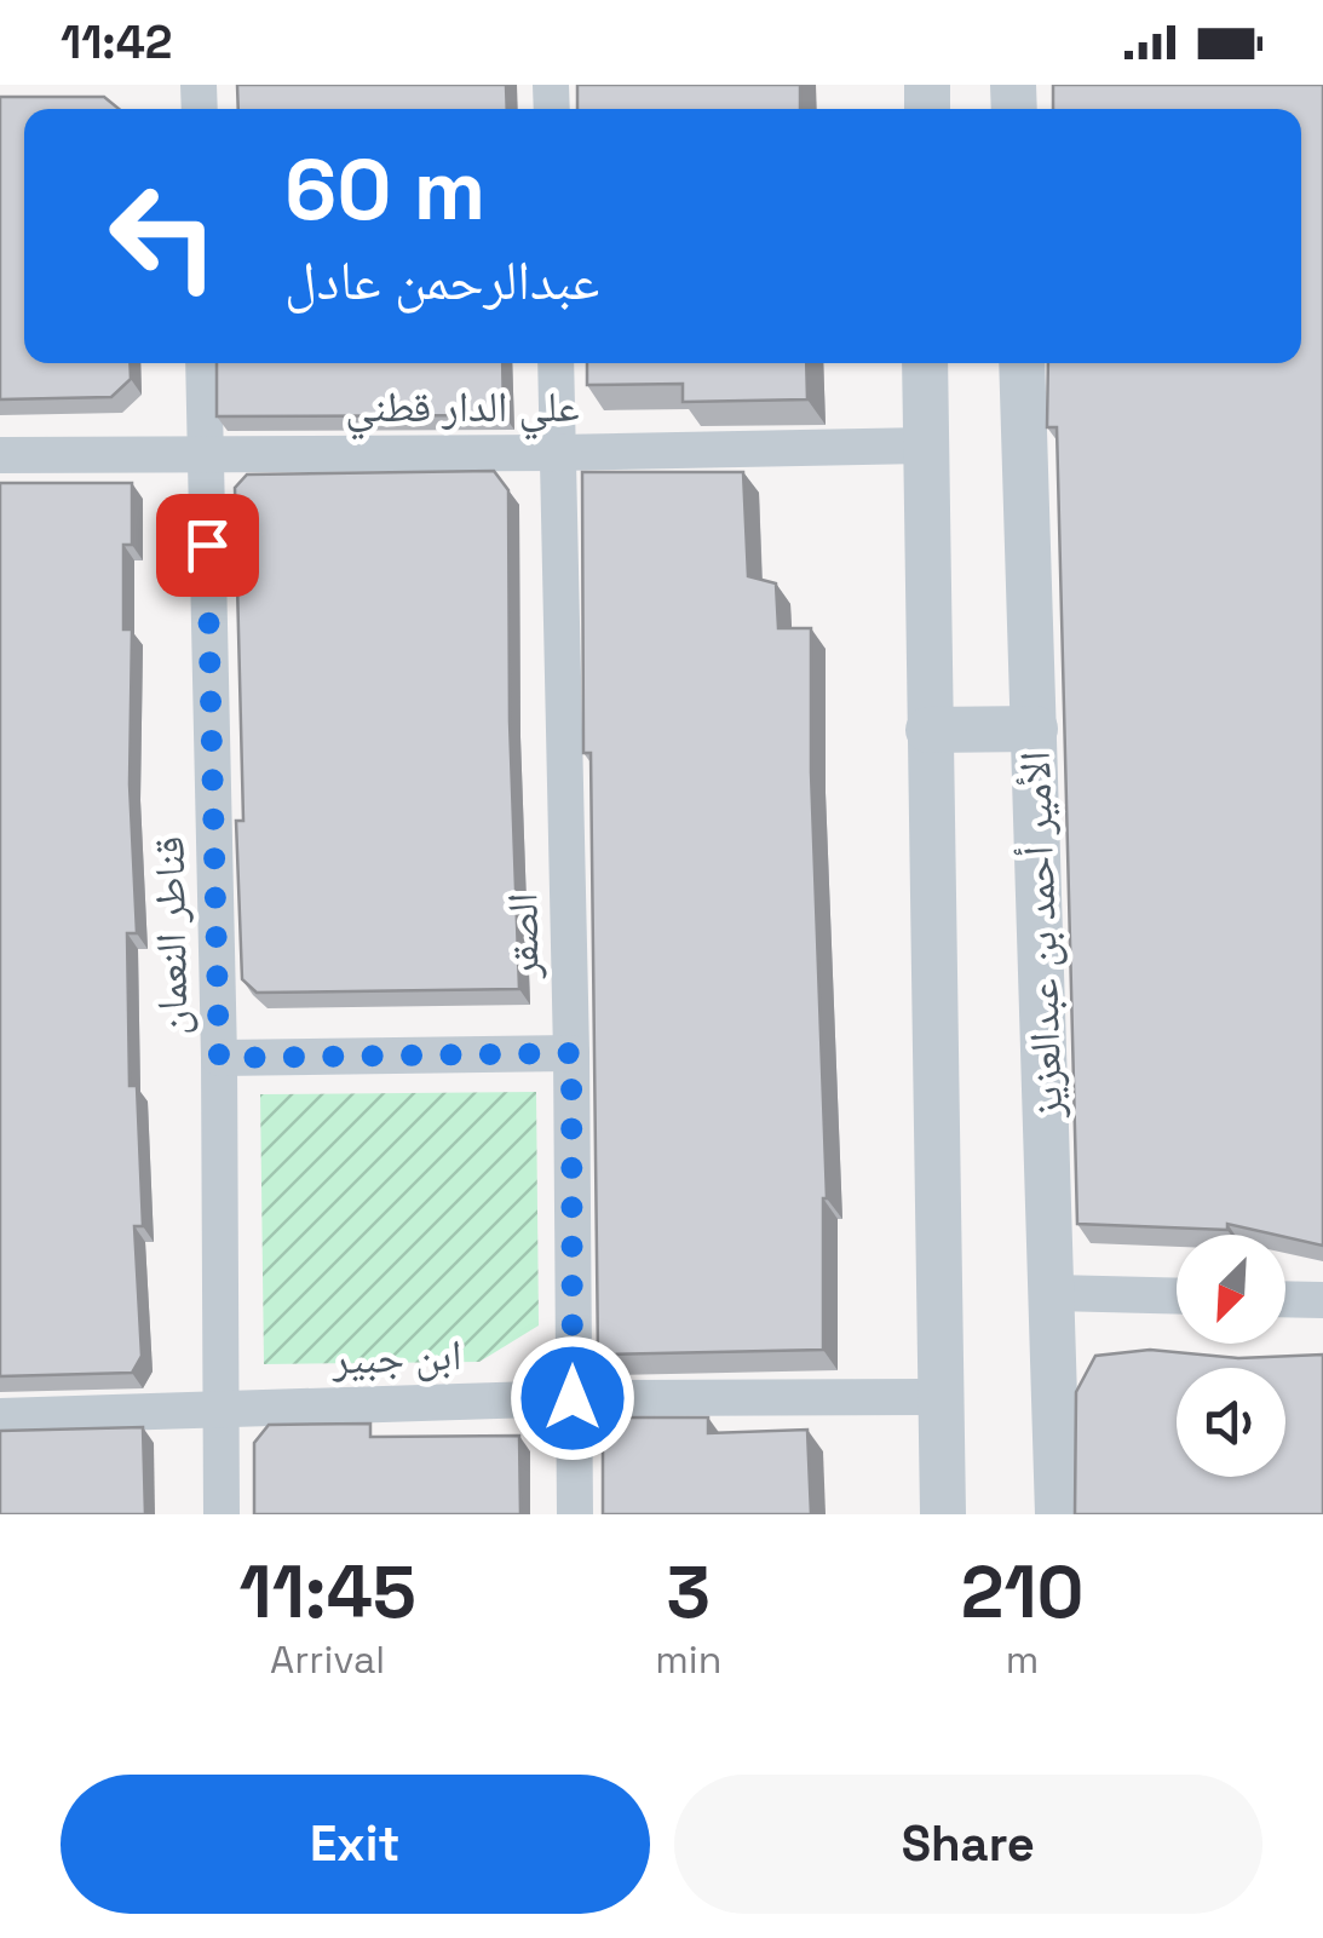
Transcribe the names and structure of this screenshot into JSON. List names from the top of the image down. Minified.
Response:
{"streets":{"street":["علي الدار قطني","الأمير أحمد بن عبدالعزيز","قناطر النعمان","الصقر","ابن جبير"]},"crossings":[["علي الدار قطني","قناطر النعمان"],["علي الدار قطني","الصقر"],["قناطر النعمان","ابن جبير"],["الصقر","ابن جبير"]],"north":"bottom left","page":{"status":"11:42","turn":["60 m","عبدالرحمن عادل"],"eta":["11:45","Arrival","3","min","210","m"],"buttons":["Exit","Share"]}}
